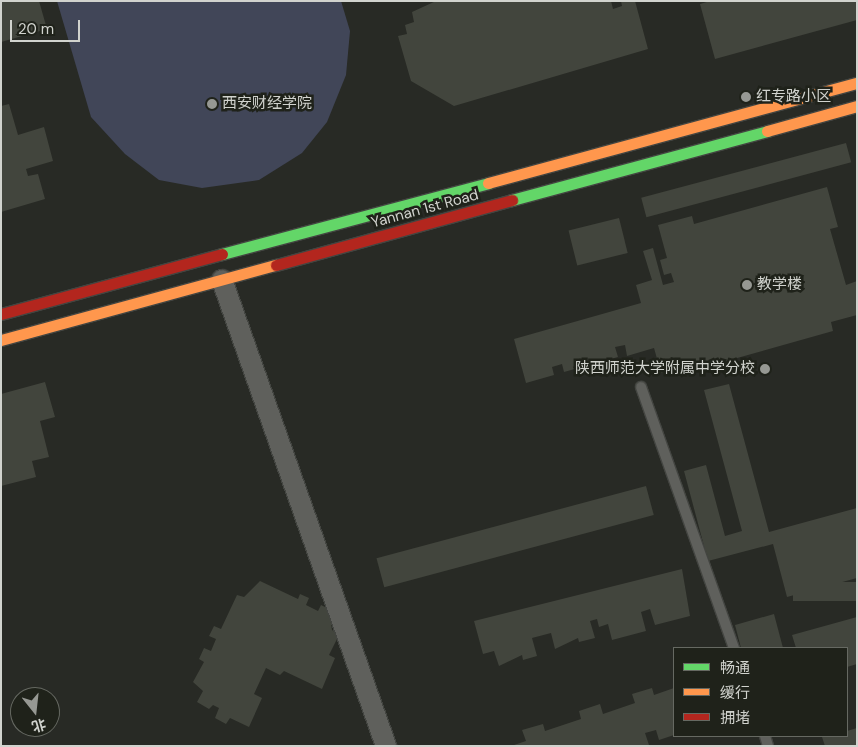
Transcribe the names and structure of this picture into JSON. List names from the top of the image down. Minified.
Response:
{"streets":{"main road":["Yannan 1st Road"]},"places":["红专路小区","西安财经学院","教学楼","陕西师范大学附属中学分校"],"legend":["畅通","缓行","拥堵"],"scale_bar":"20 m","north":"bottom"}
